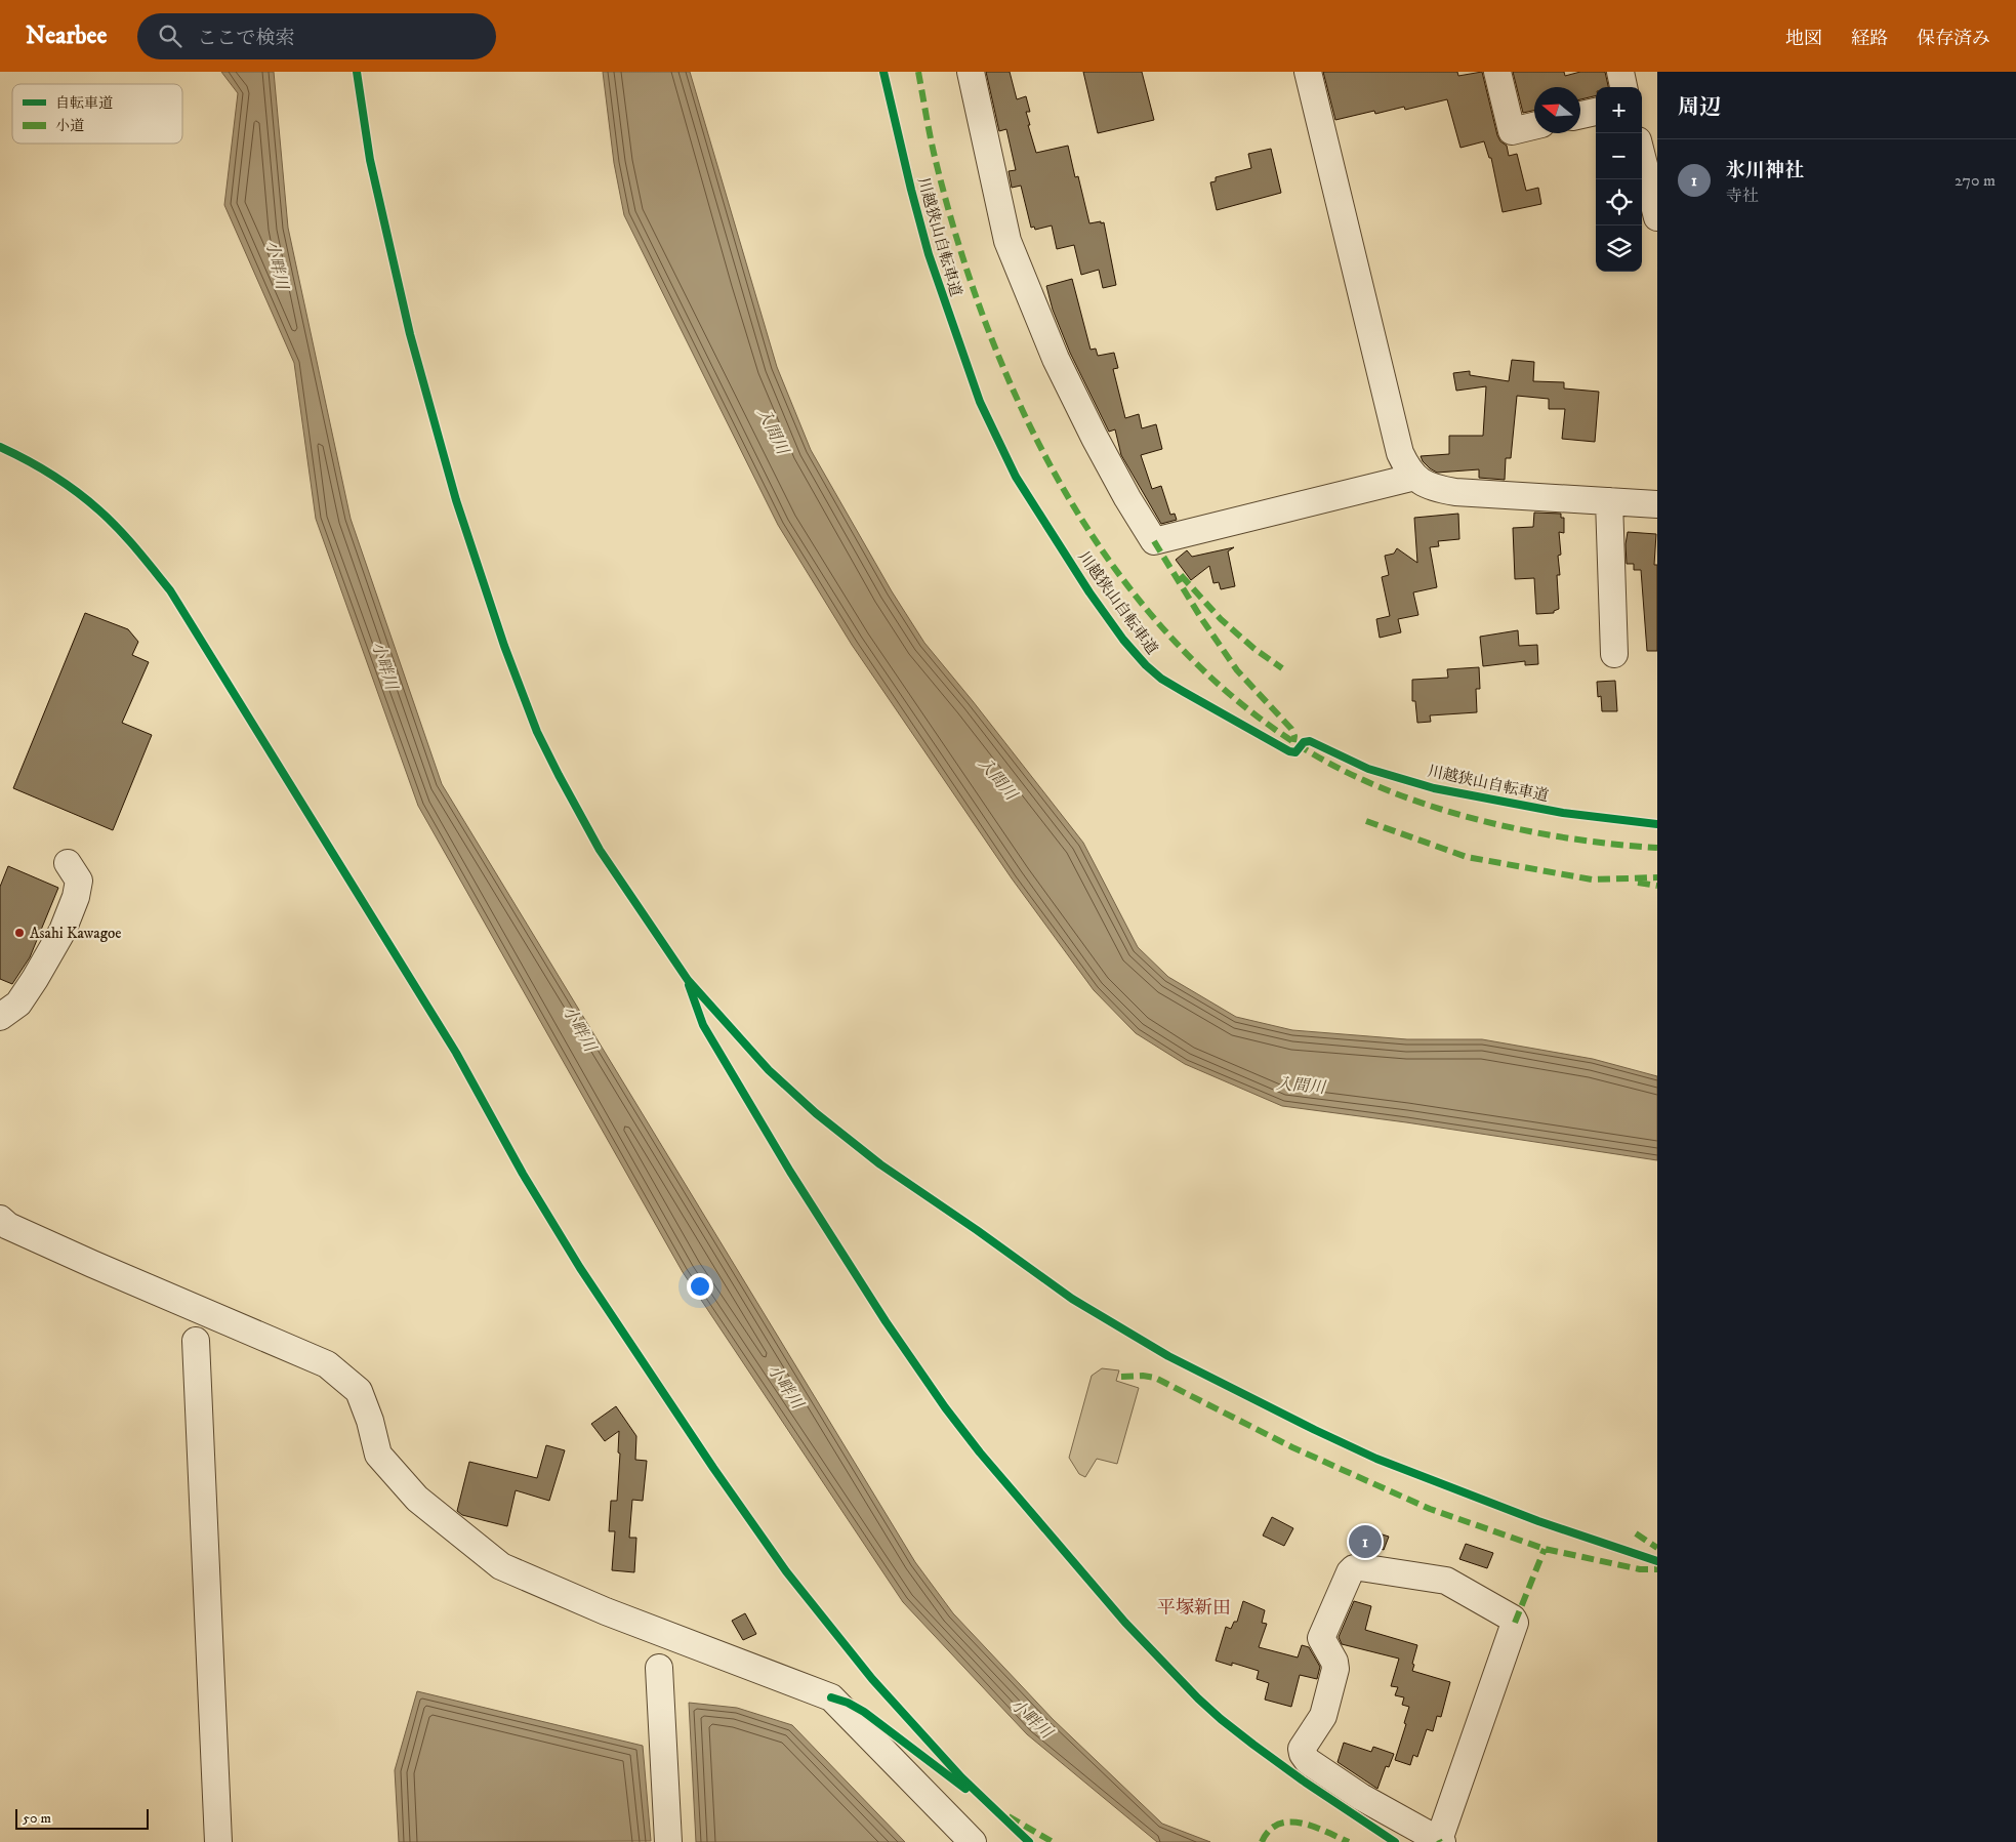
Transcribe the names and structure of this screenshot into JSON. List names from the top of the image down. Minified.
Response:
{"streets":{"cycle path":["川越狭山自転車道"]},"districts":["平塚新田"],"water":["小畔川","入間川"],"places":["Asahi Kawagoe"],"legend":["自転車道","小道"],"scale_bar":"50 m","north":"left","page":{"header":"Nearbee","search":"ここで検索","nav":["地図","経路","保存済み"],"heading":"周辺","map_buttons":["+","−"],"list":[{"mark":"1","name":"氷川神社","note":"寺社","value":"270 m"}],"pins":"1","scale":"50 m"}}
